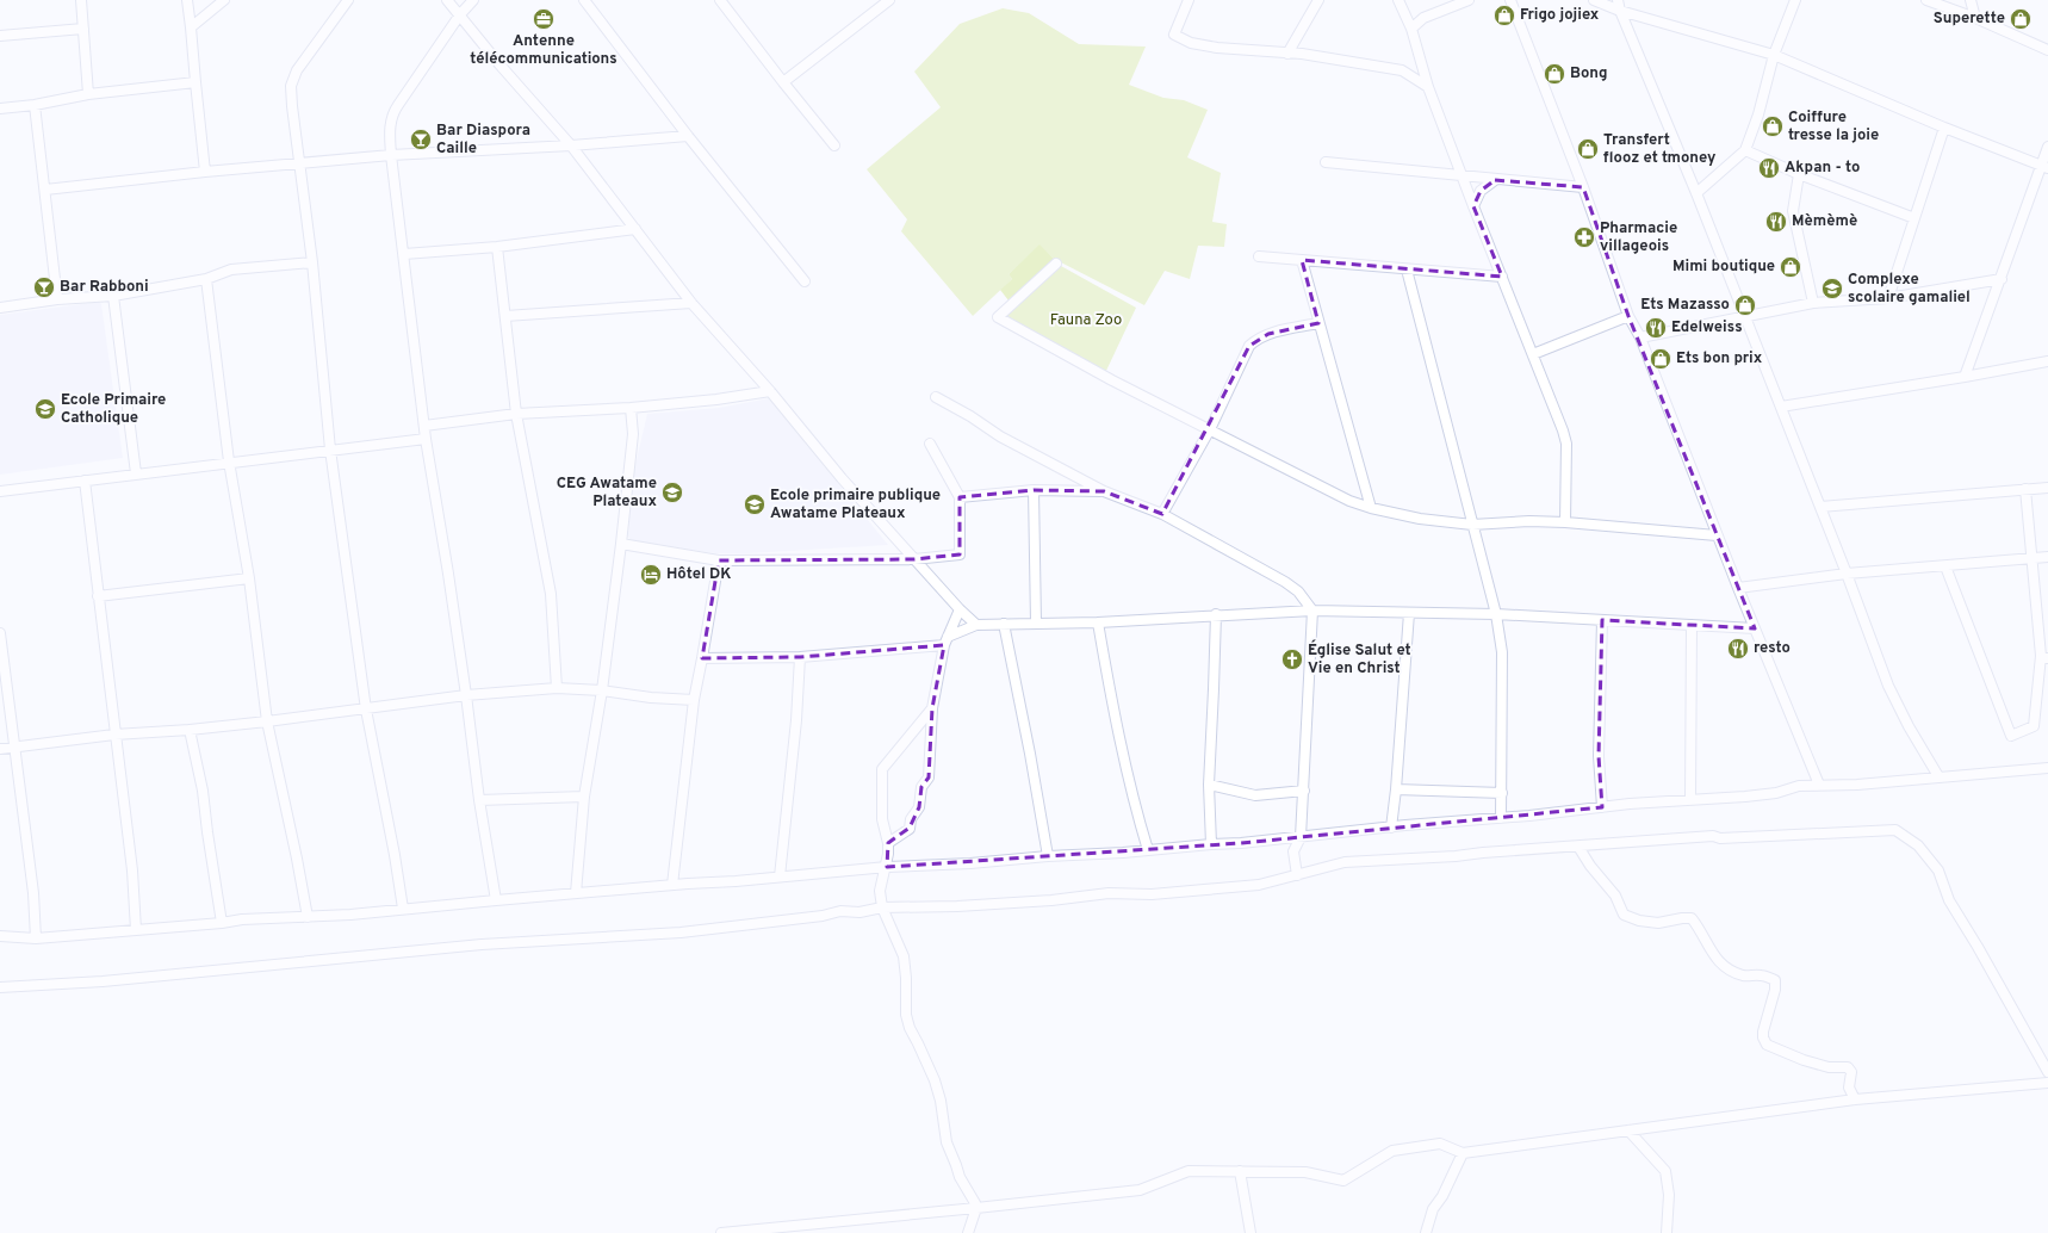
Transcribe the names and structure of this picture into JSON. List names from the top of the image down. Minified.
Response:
{"parks":["Fauna Zoo"],"places":{"shop":["Frigo jojiex","Superette","Bong","Coiffure tresse la joie","Transfert flooz et tmoney","Mimi boutique","Ets Mazasso","Ets bon prix"],"office":["Antenne télécommunications"],"bar":["Bar Diaspora Caille","Bar Rabboni"],"restaurant":["Akpan - to","Mèmèmè","Edelweiss","resto"],"pharmacy":["Pharmacie villageois"],"school or university":["Complexe scolaire gamaliel","Ecole Primaire Catholique","CEG Awatame Plateaux","Ecole primaire publique Awatame Plateaux"],"hotel":["Hôtel DK"],"church":["Église Salut et Vie en Christ"]}}
